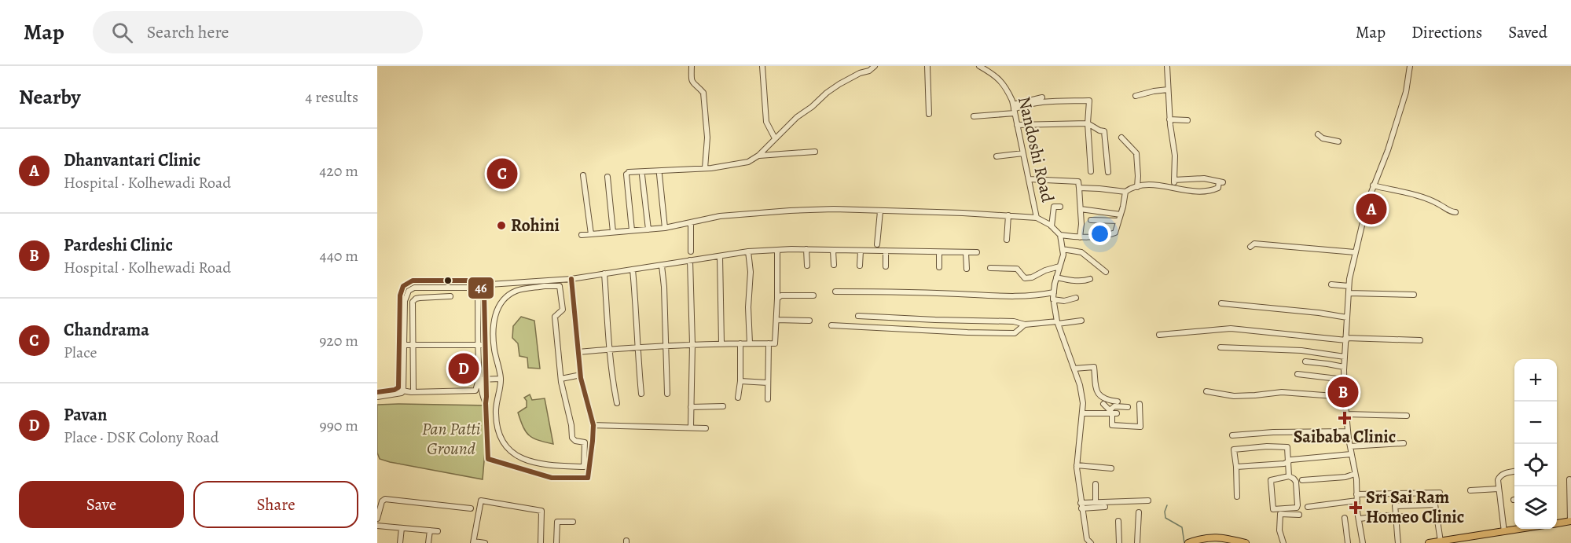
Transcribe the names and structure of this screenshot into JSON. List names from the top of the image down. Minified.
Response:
{"streets":{"street":["Nandoshi Road"]},"parks":["Pan Patti Ground"],"places":{"other":["Rohini"],"health":["Saibaba Clinic","Sri Sai Ram Homeo Clinic"]},"lines":["transit line 46"],"page":{"header":"Map","search":"Search here","nav":["Map","Directions","Saved"],"heading":["Nearby","4 results"],"list":[{"mark":"A","name":"Dhanvantari Clinic","note":"Hospital · Kolhewadi Road","value":"420 m"},{"mark":"B","name":"Pardeshi Clinic","note":"Hospital · Kolhewadi Road","value":"440 m"},{"mark":"C","name":"Chandrama","note":"Place","value":"920 m"},{"mark":"D","name":"Pavan","note":"Place · DSK Colony Road","value":"990 m"}],"pins":["C","A","D","B"],"map_buttons":["+","−"],"buttons":["Save","Share"]}}
